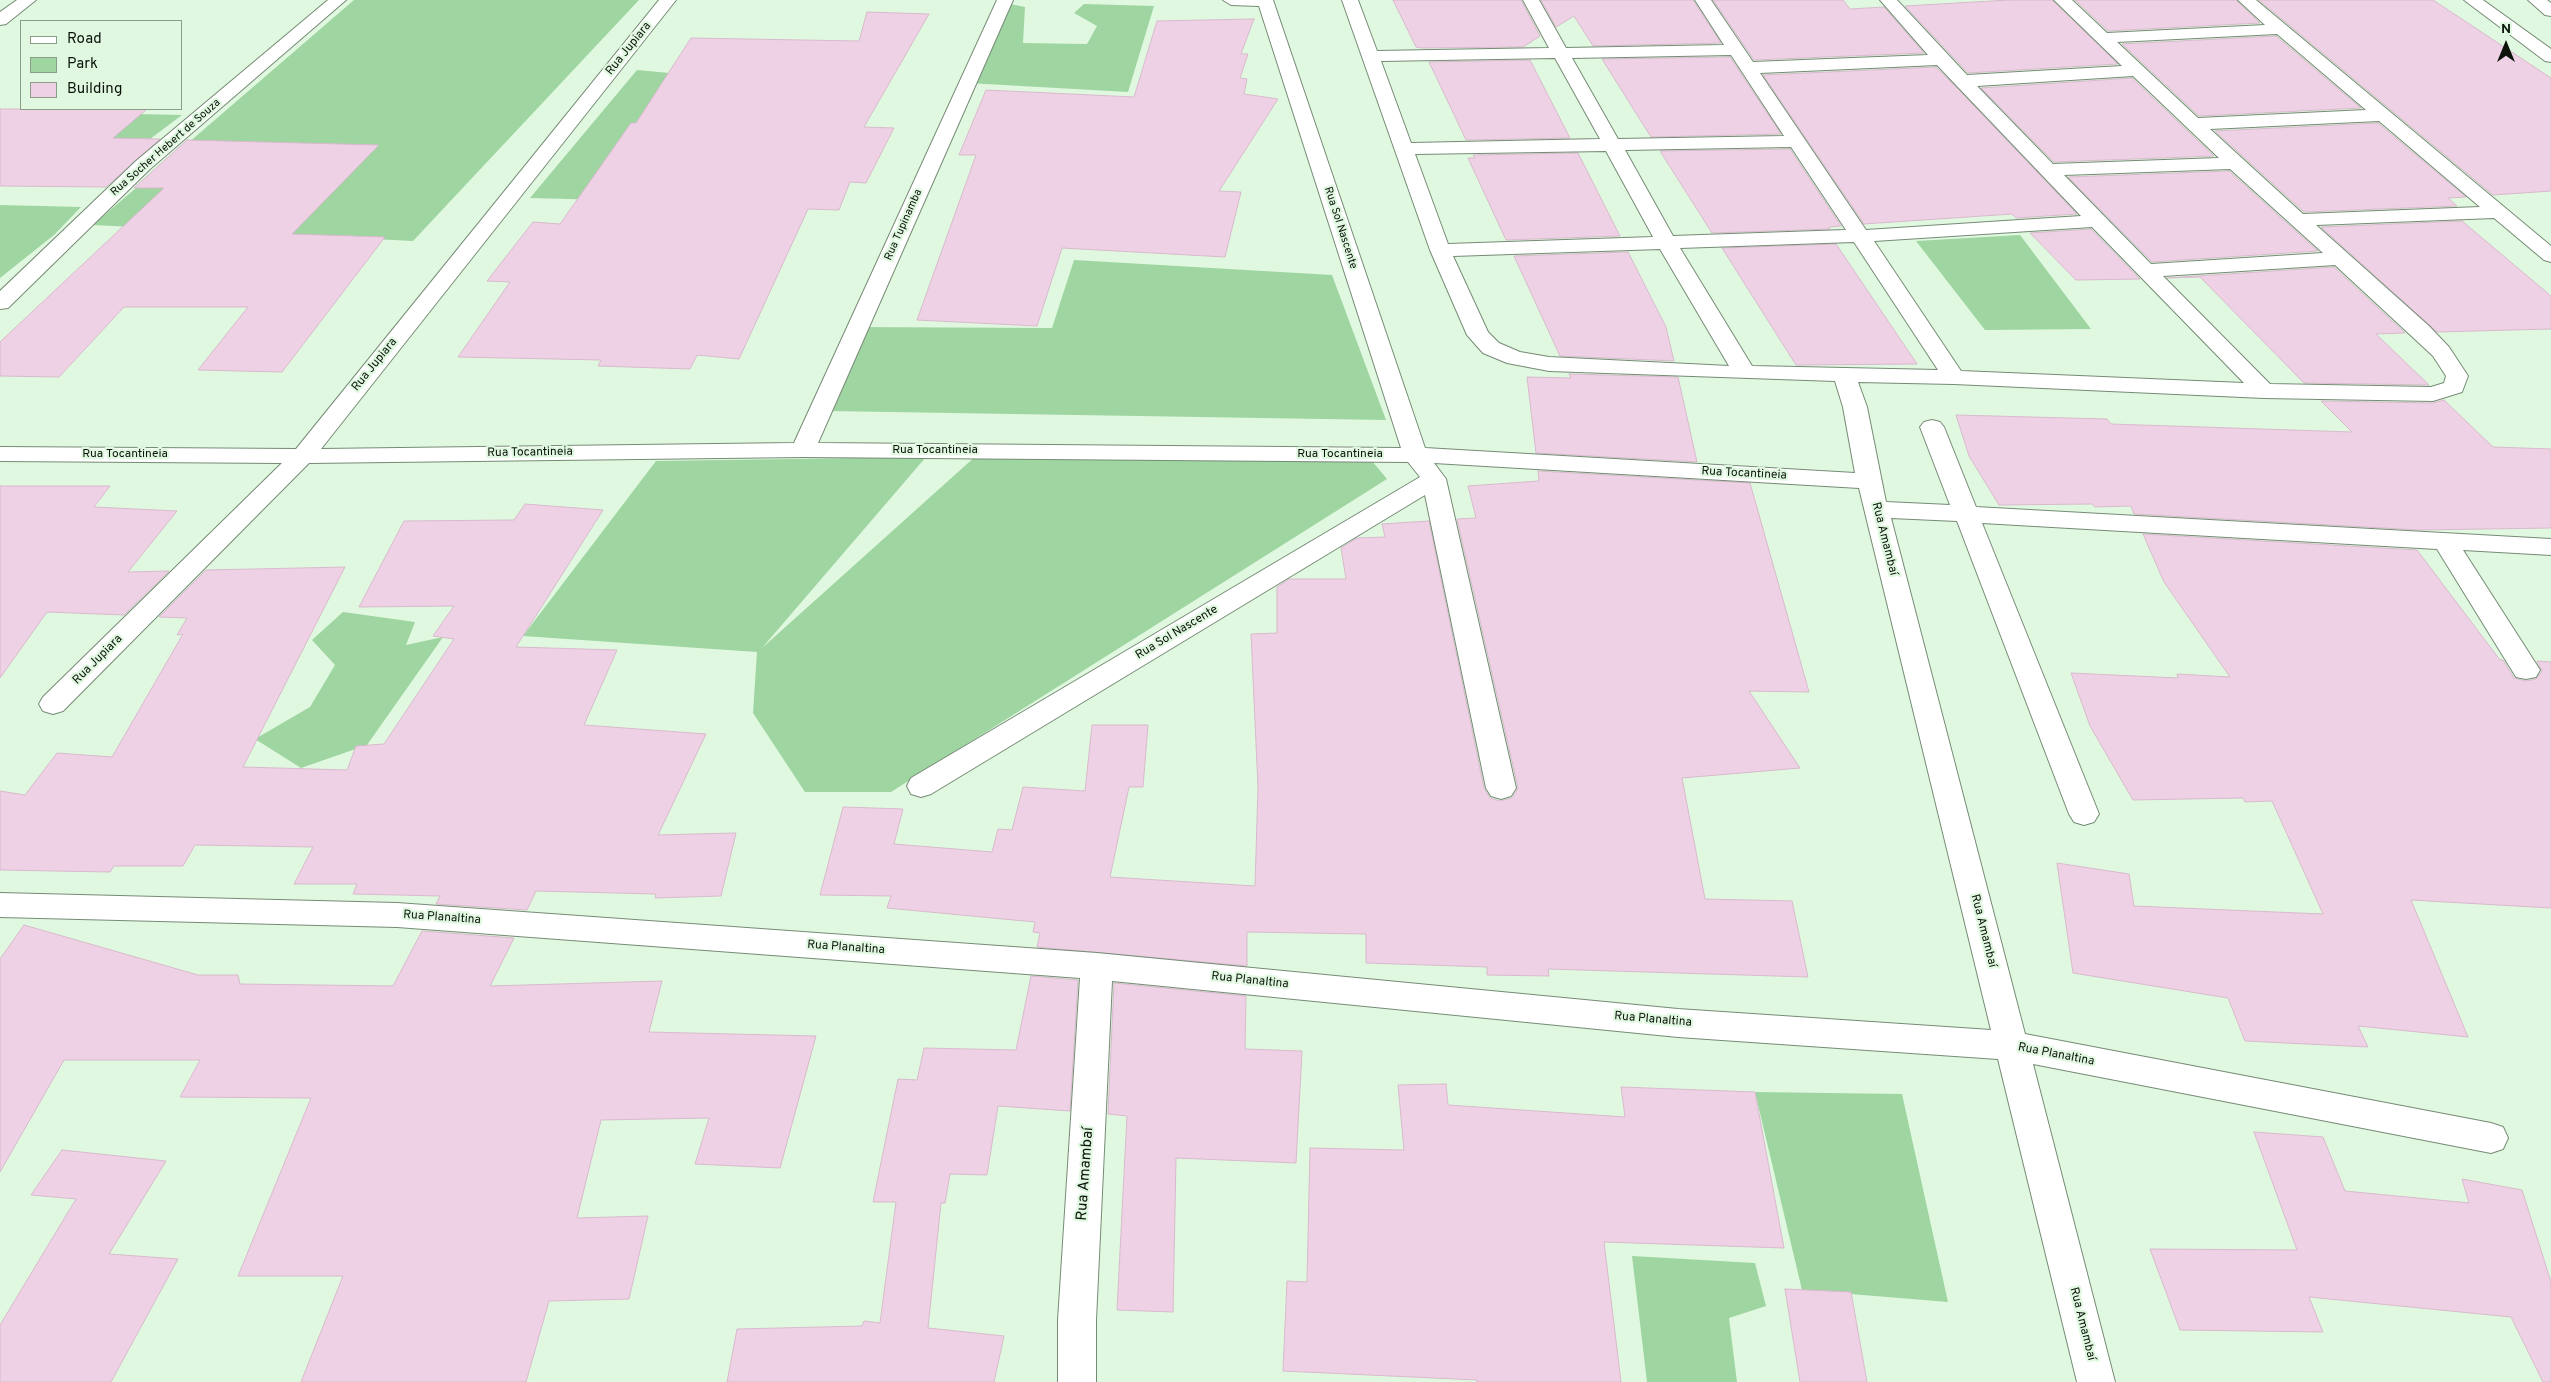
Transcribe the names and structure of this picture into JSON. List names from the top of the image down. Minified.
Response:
{"streets":{"street":["Rua Jupiara","Rua Socher Hebert de Souza","Rua Tupinamba","Rua Sol Nascente","Rua Tocantineia","Rua Amambaí","Rua Planaltina"]},"crossings":[["Rua Jupiara","Rua Tocantineia"],["Rua Tupinamba","Rua Tocantineia"],["Rua Sol Nascente","Rua Tocantineia"],["Rua Tocantineia","Rua Amambaí"],["Rua Amambaí","Rua Planaltina"]],"legend":["Road","Park","Building"],"north":"top"}
